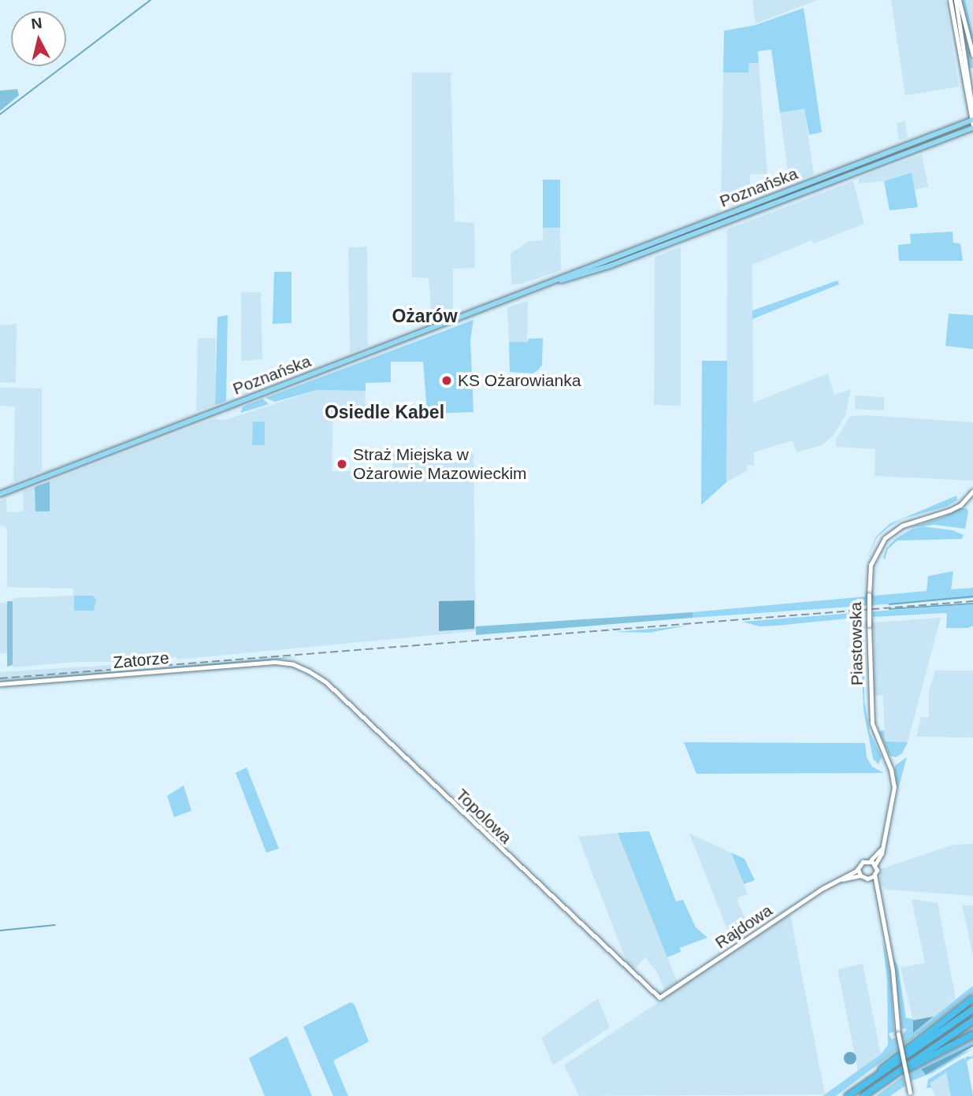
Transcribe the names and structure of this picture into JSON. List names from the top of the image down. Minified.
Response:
{"streets":{"main road":["Poznańska"],"street":["Piastowska","Zatorze","Topolowa","Rajdowa"]},"crossings":[["Piastowska","Rajdowa"],["Zatorze","Topolowa"],["Topolowa","Rajdowa"]],"districts":["Ożarów","Osiedle Kabel"],"places":["KS Ożarowianka","Straż Miejska w Ożarowie Mazowieckim"],"north":"top"}
